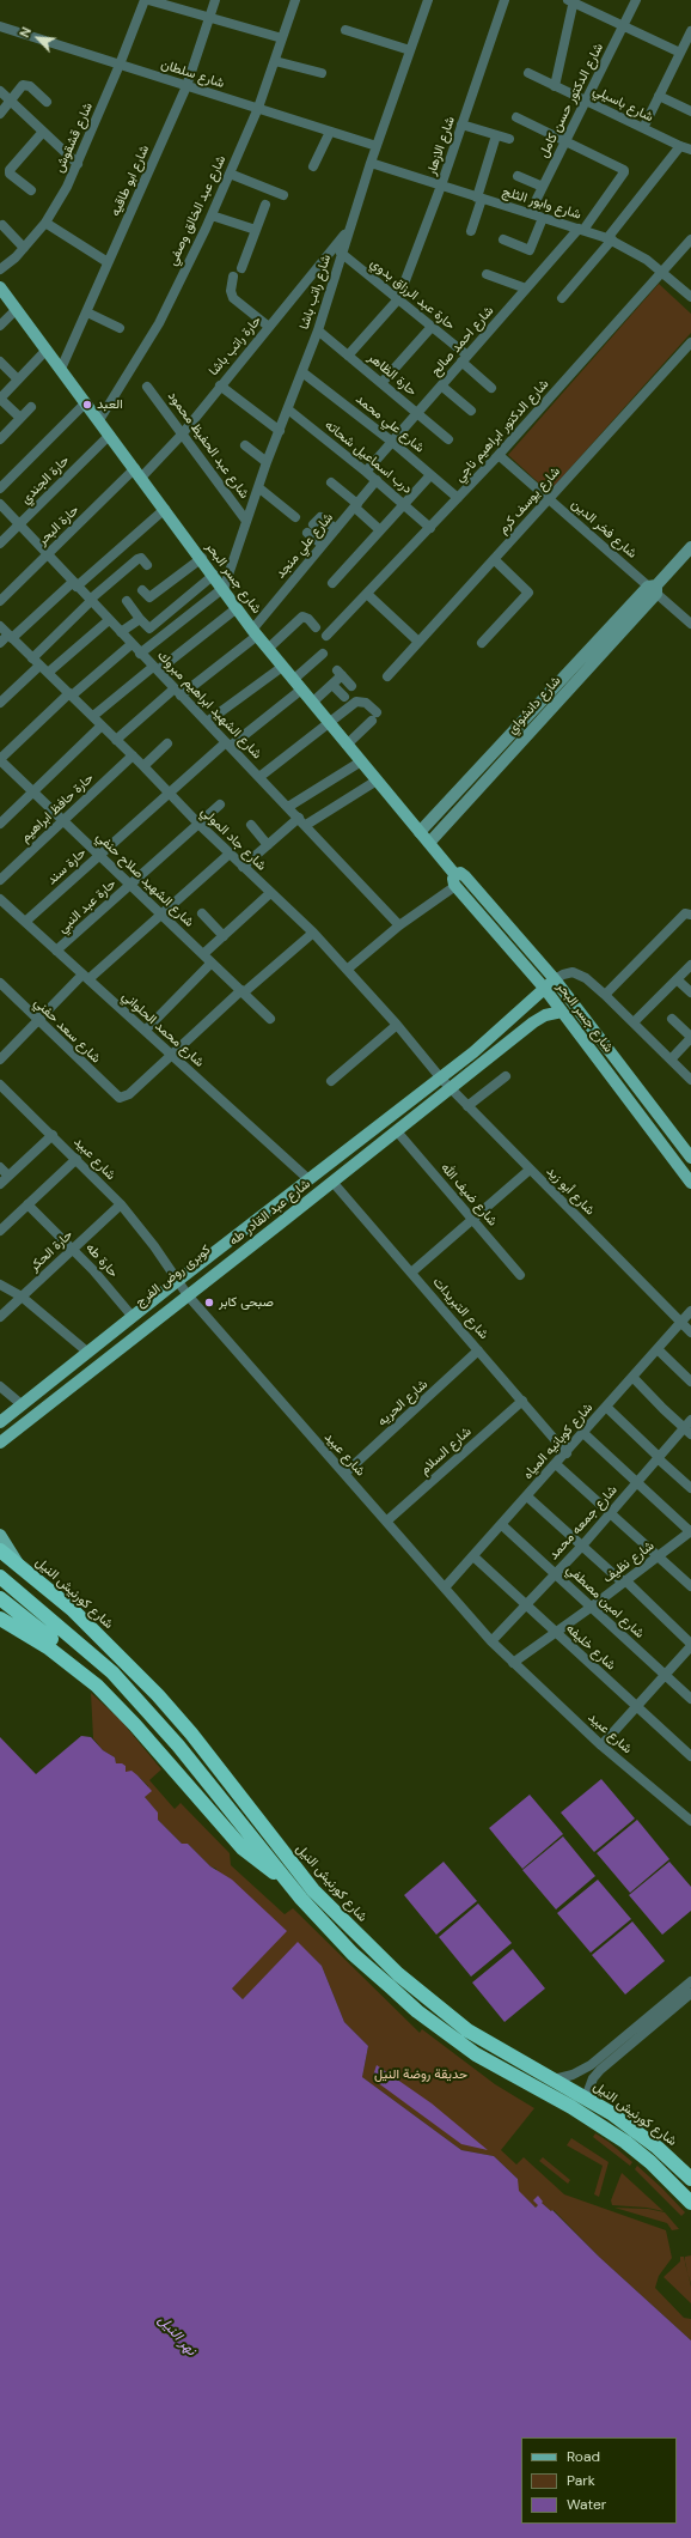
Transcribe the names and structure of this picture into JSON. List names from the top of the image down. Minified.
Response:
{"streets":{"highway":["شارع كورنيش النيل"],"main road":["شارع جسر البحر","شارع عبد القادر طه","كوبرى روض الفرج"],"street":["شارع سلطان","شارع الدكتور حسن كامل","شارع باسيلي","شارع قشقوش","شارع الازهار","شارع ابو طاقيه","شارع وابور الثلج","شارع عبد الخالق وصفي","شارع راتب باشا","حارة عبد الرزاق بدوي","شارع احمد صالح","حارة راتب باشا","حارة الظاهر","شارع علي محمد","شارع الدكتور ابراهيم ناجي","شارع عبد الحفيظ محمود","درب اسماعيل شحاته","حارة الجندي","شارع يوسف كرم","حارة البحر","شارع فخر الدين","شارع علي منجد","شارع الشهيد ابراهيم مبروك","شارع دانشواي","حارة حافظ ابراهيم","شارع جاد المولي","حارة سند","شارع الشهيد صلاح حنفي","حارة عبد النبي","شارع محمد الحلواني","شارع سعد حفني","شارع عبيد","شارع أبو زيد","شارع ضيف الله","حارة الحكر","حارة طه","شارع التبريدات","شارع الحريه","شارع كوبانيه المياه","شارع السلام","شارع جمعه محمد","شارع نظيف","شارع امين مصطفي","شارع خليفه"]},"crossings":[["شارع سلطان","شارع قشقوش"],["شارع سلطان","شارع ابو طاقيه"],["شارع سلطان","شارع عبد الخالق وصفي"],["شارع سلطان","شارع راتب باشا"],["شارع الدكتور حسن كامل","شارع باسيلي"],["شارع الدكتور حسن كامل","شارع وابور الثلج"],["شارع الدكتور حسن كامل","شارع احمد صالح"],["شارع الازهار","شارع وابور الثلج"],["شارع الازهار","حارة عبد الرزاق بدوي"],["شارع ابو طاقيه","شارع جسر البحر"],["شارع وابور الثلج","شارع راتب باشا"],["شارع وابور الثلج","شارع احمد صالح"],["شارع وابور الثلج","شارع الدكتور ابراهيم ناجي"],["شارع عبد الخالق وصفي","شارع جسر البحر"],["شارع راتب باشا","حارة عبد الرزاق بدوي"],["شارع راتب باشا","حارة راتب باشا"],["شارع راتب باشا","حارة الظاهر"],["شارع راتب باشا","شارع علي محمد"],["شارع راتب باشا","شارع عبد الحفيظ محمود"],["شارع راتب باشا","درب اسماعيل شحاته"],["شارع راتب باشا","شارع جسر البحر"],["حارة عبد الرزاق بدوي","شارع احمد صالح"],["شارع احمد صالح","حارة الظاهر"],["شارع احمد صالح","شارع علي محمد"],["شارع احمد صالح","درب اسماعيل شحاته"],["حارة راتب باشا","شارع عبد الحفيظ محمود"],["حارة راتب باشا","حارة البحر"],["حارة راتب باشا","شارع جسر البحر"],["شارع علي محمد","شارع الدكتور ابراهيم ناجي"],["شارع الدكتور ابراهيم ناجي","درب اسماعيل شحاته"],["شارع الدكتور ابراهيم ناجي","شارع فخر الدين"],["درب اسماعيل شحاته","شارع علي منجد"],["حارة الجندي","شارع جسر البحر"],["حارة الجندي","شارع الشهيد ابراهيم مبروك"],["شارع يوسف كرم","شارع فخر الدين"],["حارة البحر","شارع جسر البحر"],["حارة البحر","شارع الشهيد ابراهيم مبروك"],["شارع فخر الدين","شارع دانشواي"],["شارع علي منجد","شارع جسر البحر"],["شارع علي منجد","شارع الشهيد ابراهيم مبروك"],["شارع علي منجد","شارع جاد المولي"],["شارع جسر البحر","شارع دانشواي"],["شارع جسر البحر","حارة سند"],["شارع جسر البحر","شارع عبد القادر طه"],["شارع الشهيد ابراهيم مبروك","حارة سند"],["حارة حافظ ابراهيم","شارع جاد المولي"],["حارة حافظ ابراهيم","شارع الشهيد صلاح حنفي"],["شارع جاد المولي","حارة سند"],["شارع جاد المولي","حارة عبد النبي"],["شارع جاد المولي","شارع أبو زيد"],["شارع جاد المولي","شارع عبد القادر طه"],["حارة سند","شارع الشهيد صلاح حنفي"],["حارة سند","شارع محمد الحلواني"],["شارع الشهيد صلاح حنفي","حارة عبد النبي"],["حارة عبد النبي","شارع محمد الحلواني"],["شارع محمد الحلواني","شارع سعد حفني"],["شارع محمد الحلواني","شارع عبد القادر طه"],["شارع عبيد","شارع عبد القادر طه"],["شارع عبيد","حارة الحكر"],["شارع عبيد","شارع الحريه"],["شارع عبيد","شارع كوبانيه المياه"],["شارع عبيد","شارع السلام"],["شارع عبيد","شارع جمعه محمد"],["شارع عبيد","شارع نظيف"],["شارع أبو زيد","شارع عبد القادر طه"],["شارع أبو زيد","شارع كوبانيه المياه"],["شارع ضيف الله","شارع عبد القادر طه"],["شارع ضيف الله","كوبرى روض الفرج"],["شارع عبد القادر طه","حارة طه"],["شارع عبد القادر طه","كوبرى روض الفرج"],["شارع عبد القادر طه","شارع التبريدات"],["حارة الحكر","حارة طه"],["شارع التبريدات","شارع الحريه"],["شارع التبريدات","شارع كوبانيه المياه"],["شارع التبريدات","شارع السلام"],["شارع كوبانيه المياه","شارع امين مصطفي"],["شارع كوبانيه المياه","شارع خليفه"],["شارع جمعه محمد","شارع امين مصطفي"],["شارع جمعه محمد","شارع خليفه"],["شارع نظيف","شارع امين مصطفي"],["شارع نظيف","شارع خليفه"]],"water":["نهر النيل"],"parks":["حديقة روضة النيل"],"places":["العبد","صبحى كابر"],"legend":["Road","Park","Water"],"north":"top left"}
